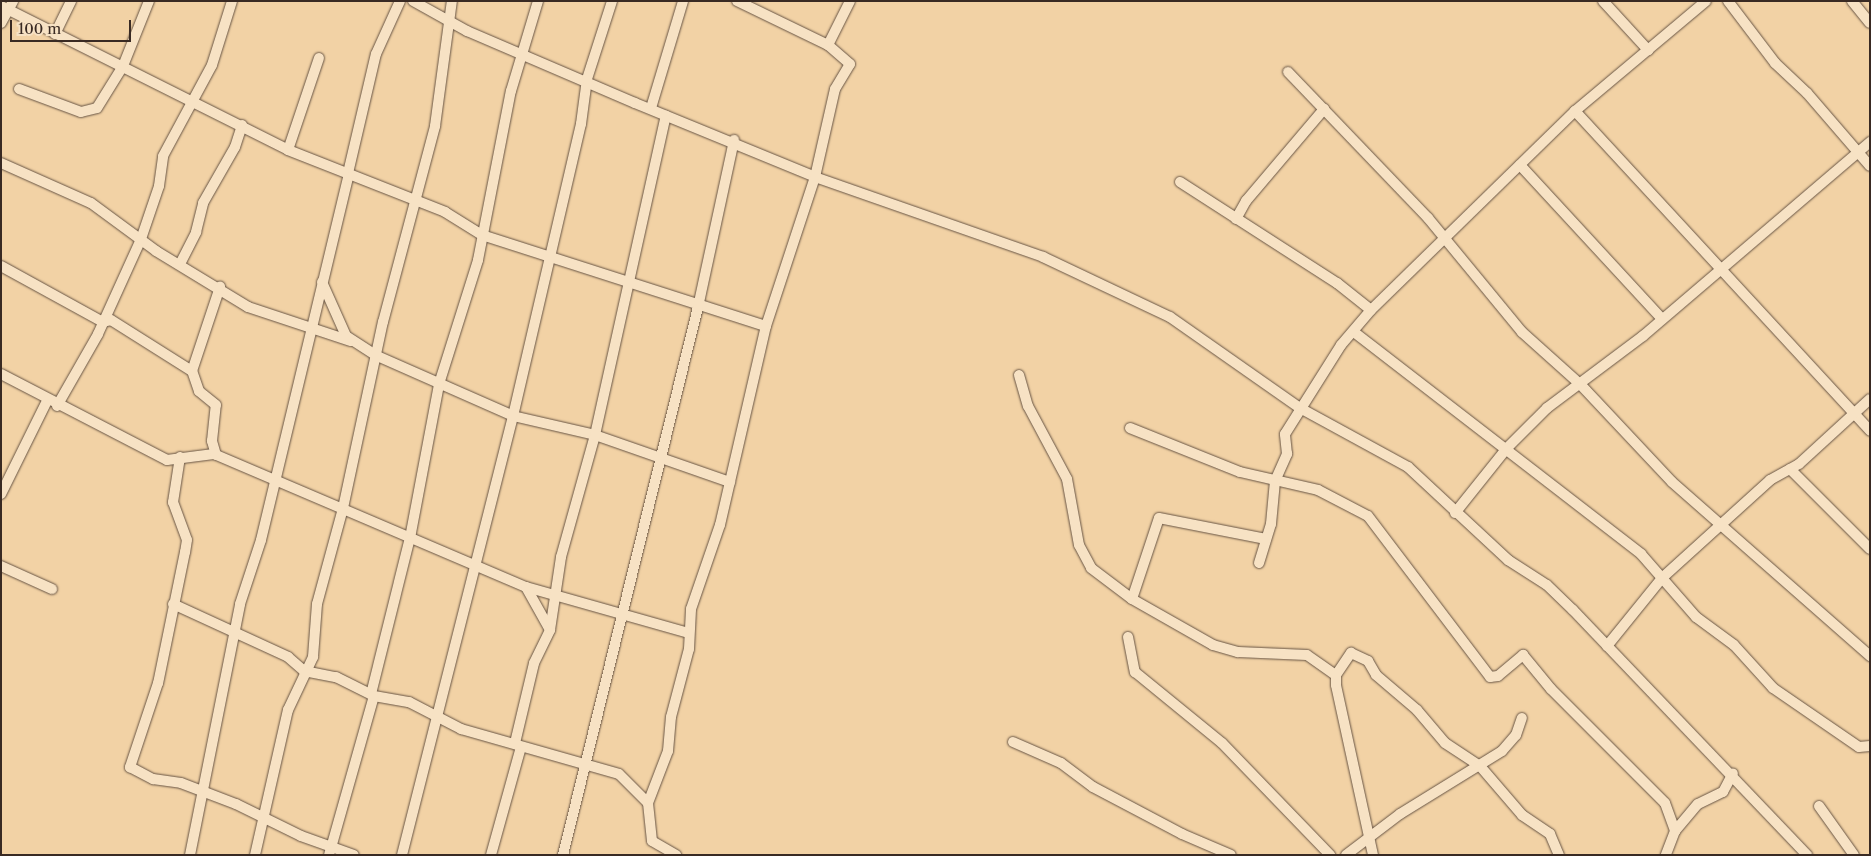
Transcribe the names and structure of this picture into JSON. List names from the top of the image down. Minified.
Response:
{"scale_bar":"100 m"}
